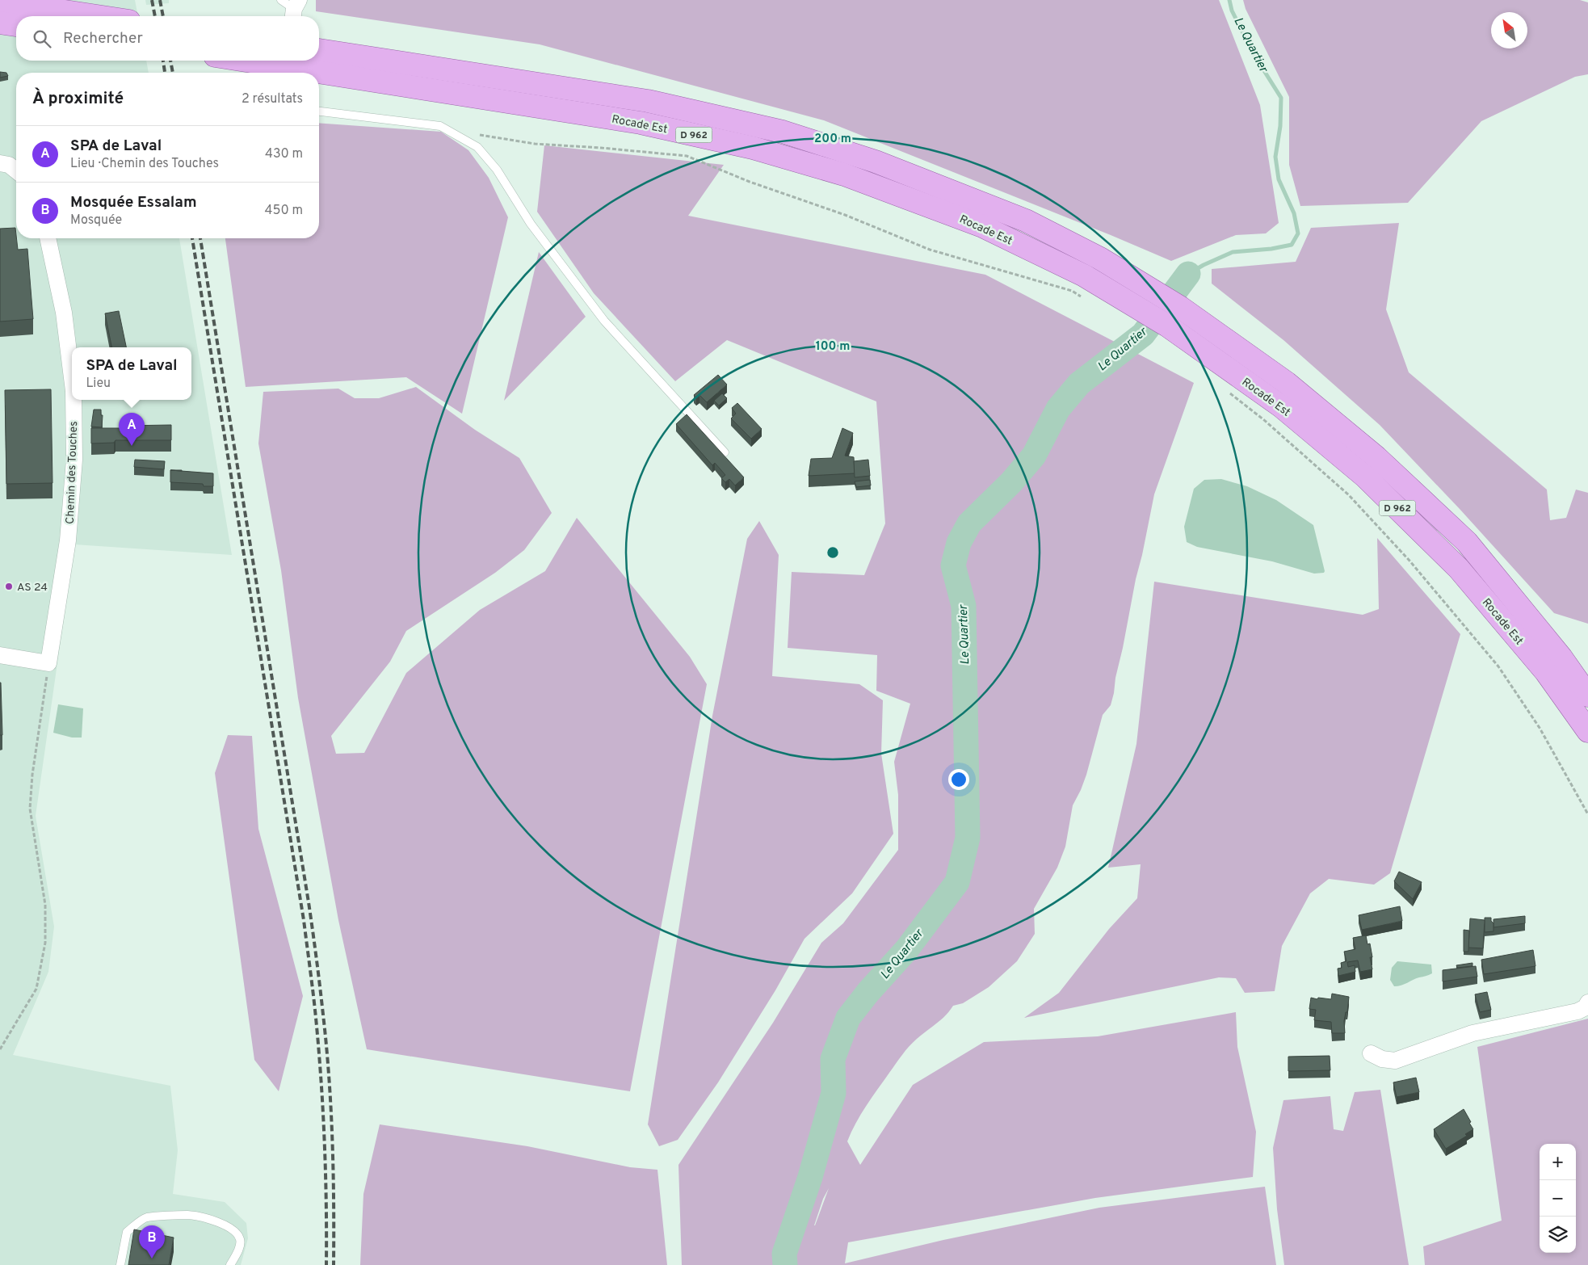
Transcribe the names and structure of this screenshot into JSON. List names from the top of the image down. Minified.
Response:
{"streets":{"main road":["Rocade Est","D 962"],"street":["Chemin des Touches"]},"water":["Le Quartier"],"places":["AS 24"],"north":"top left","page":{"search":"Rechercher","heading":["À proximité","2 résultats"],"list":[{"mark":"A","name":"SPA de Laval","note":"Lieu · Chemin des Touches","value":"430 m"},{"mark":"B","name":"Mosquée Essalam","note":"Mosquée","value":"450 m"}],"popup":["SPA de Laval","Lieu"],"pins":["A","B"],"map_buttons":["+","−"]},"rings":["200 m","100 m"]}
